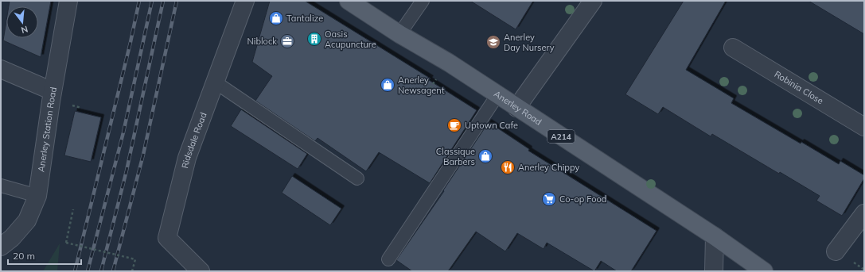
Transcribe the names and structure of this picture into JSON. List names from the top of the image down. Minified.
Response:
{"streets":{"main road":["Anerley Road","A214"],"street":["Robinia Close","Anerley Station Road","Ridsdale Road"]},"places":{"shop":["Tantalize","Anerley Newsagent","Classique Barbers"],"building":["Oasis Acupuncture"],"office":["Niblock"],"school or university":["Anerley Day Nursery"],"cafe":["Uptown Cafe"],"restaurant":["Anerley Chippy"],"supermarket":["Co-op Food"]},"scale_bar":"20 m","north":"bottom"}
